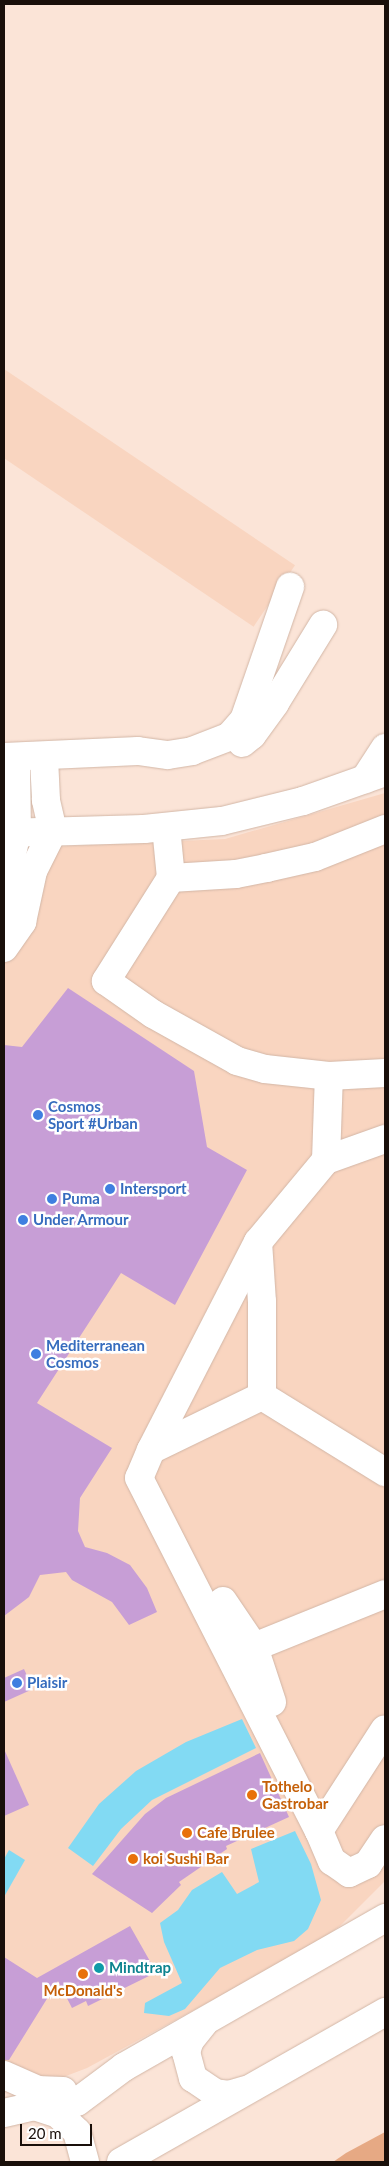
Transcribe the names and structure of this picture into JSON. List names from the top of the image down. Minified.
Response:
{"places":["Cosmos Sport #Urban","Intersport","Puma","Under Armour","Mediterranean Cosmos","Plaisir","Tothelo Gastrobar","Cafe Brulee","koi Sushi Bar","Mindtrap","McDonald's"],"scale_bar":"20 m"}
